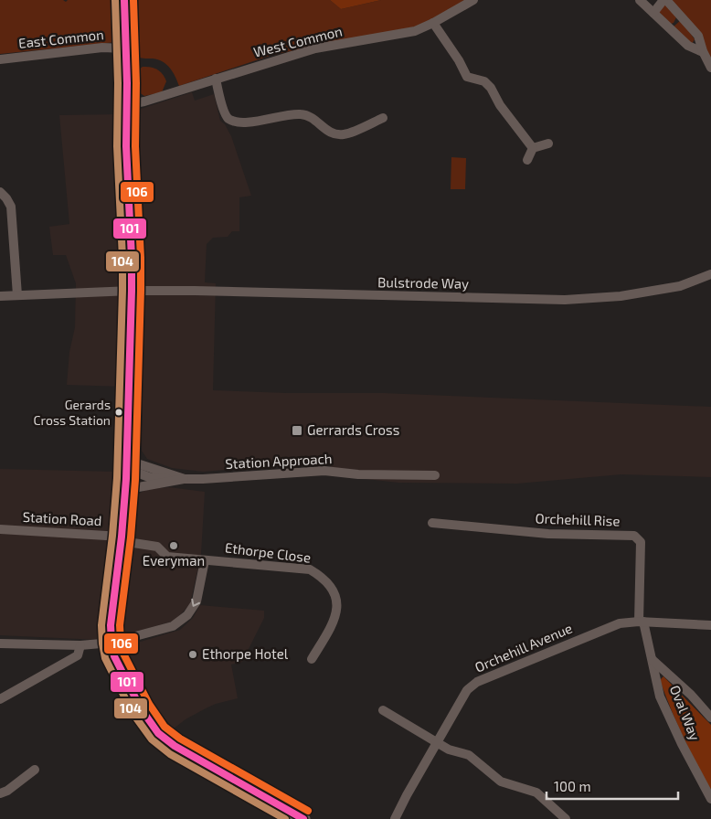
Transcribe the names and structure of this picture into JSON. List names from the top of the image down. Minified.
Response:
{"streets":{"street":["East Common","West Common","Bulstrode Way","Station Approach","Station Road","Orchehill Rise","Ethorpe Close","Orchehill Avenue","Oval Way"]},"crossings":[["Station Road","Ethorpe Close"],["Orchehill Rise","Orchehill Avenue"],["Orchehill Rise","Oval Way"],["Orchehill Avenue","Oval Way"]],"places":{"other":["Gerards Cross Station","Everyman","Ethorpe Hotel"],"transit":["Gerrards Cross"]},"lines":["transit line 101","transit line 104","transit line 106"],"scale_bar":"100 m"}
